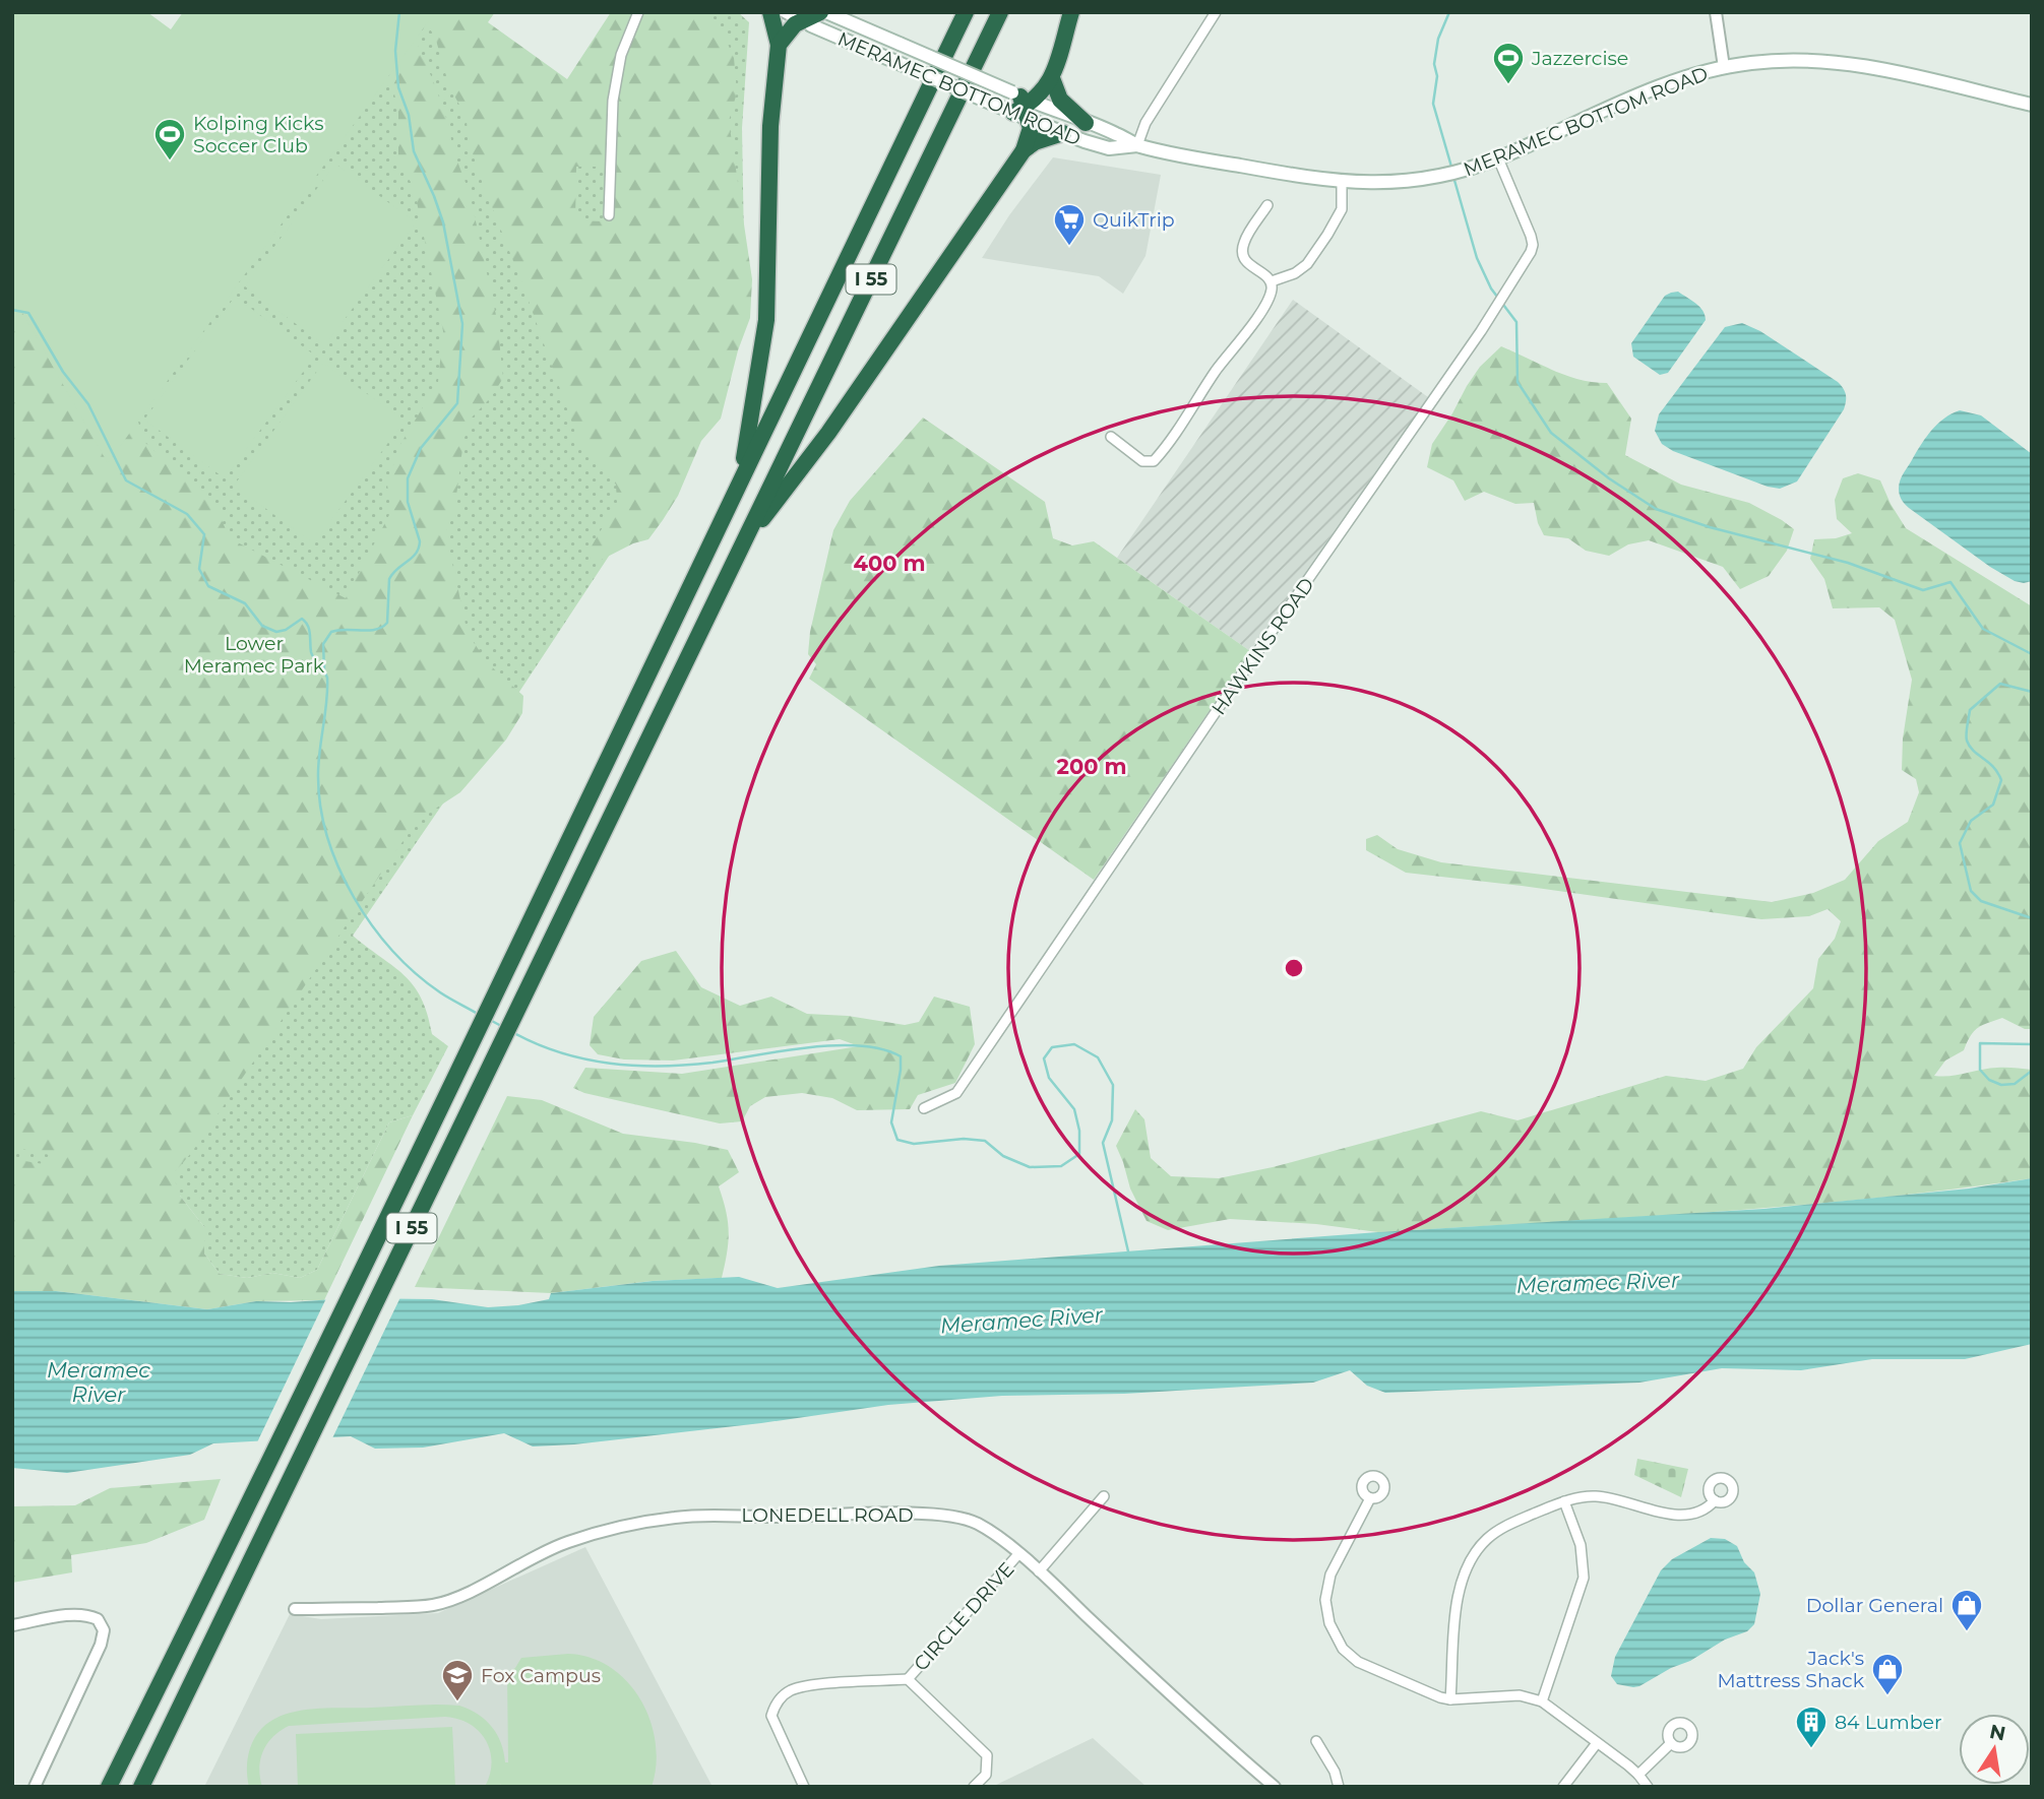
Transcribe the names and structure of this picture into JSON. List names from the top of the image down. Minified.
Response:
{"streets":{"highway":["I 55"],"main road":["MERAMEC BOTTOM ROAD"],"street":["HAWKINS ROAD","LONEDELL ROAD","CIRCLE DRIVE"]},"crossings":[["MERAMEC BOTTOM ROAD","HAWKINS ROAD"],["LONEDELL ROAD","CIRCLE DRIVE"]],"water":["Meramec River"],"parks":["Lower Meramec Park"],"places":{"sports":["Jazzercise","Kolping Kicks Soccer Club"],"supermarket":["QuikTrip"],"shop":["Dollar General","Jack's Mattress Shack"],"school or university":["Fox Campus"],"building":["84 Lumber"]},"north":"top","rings":["400 m","200 m"]}
